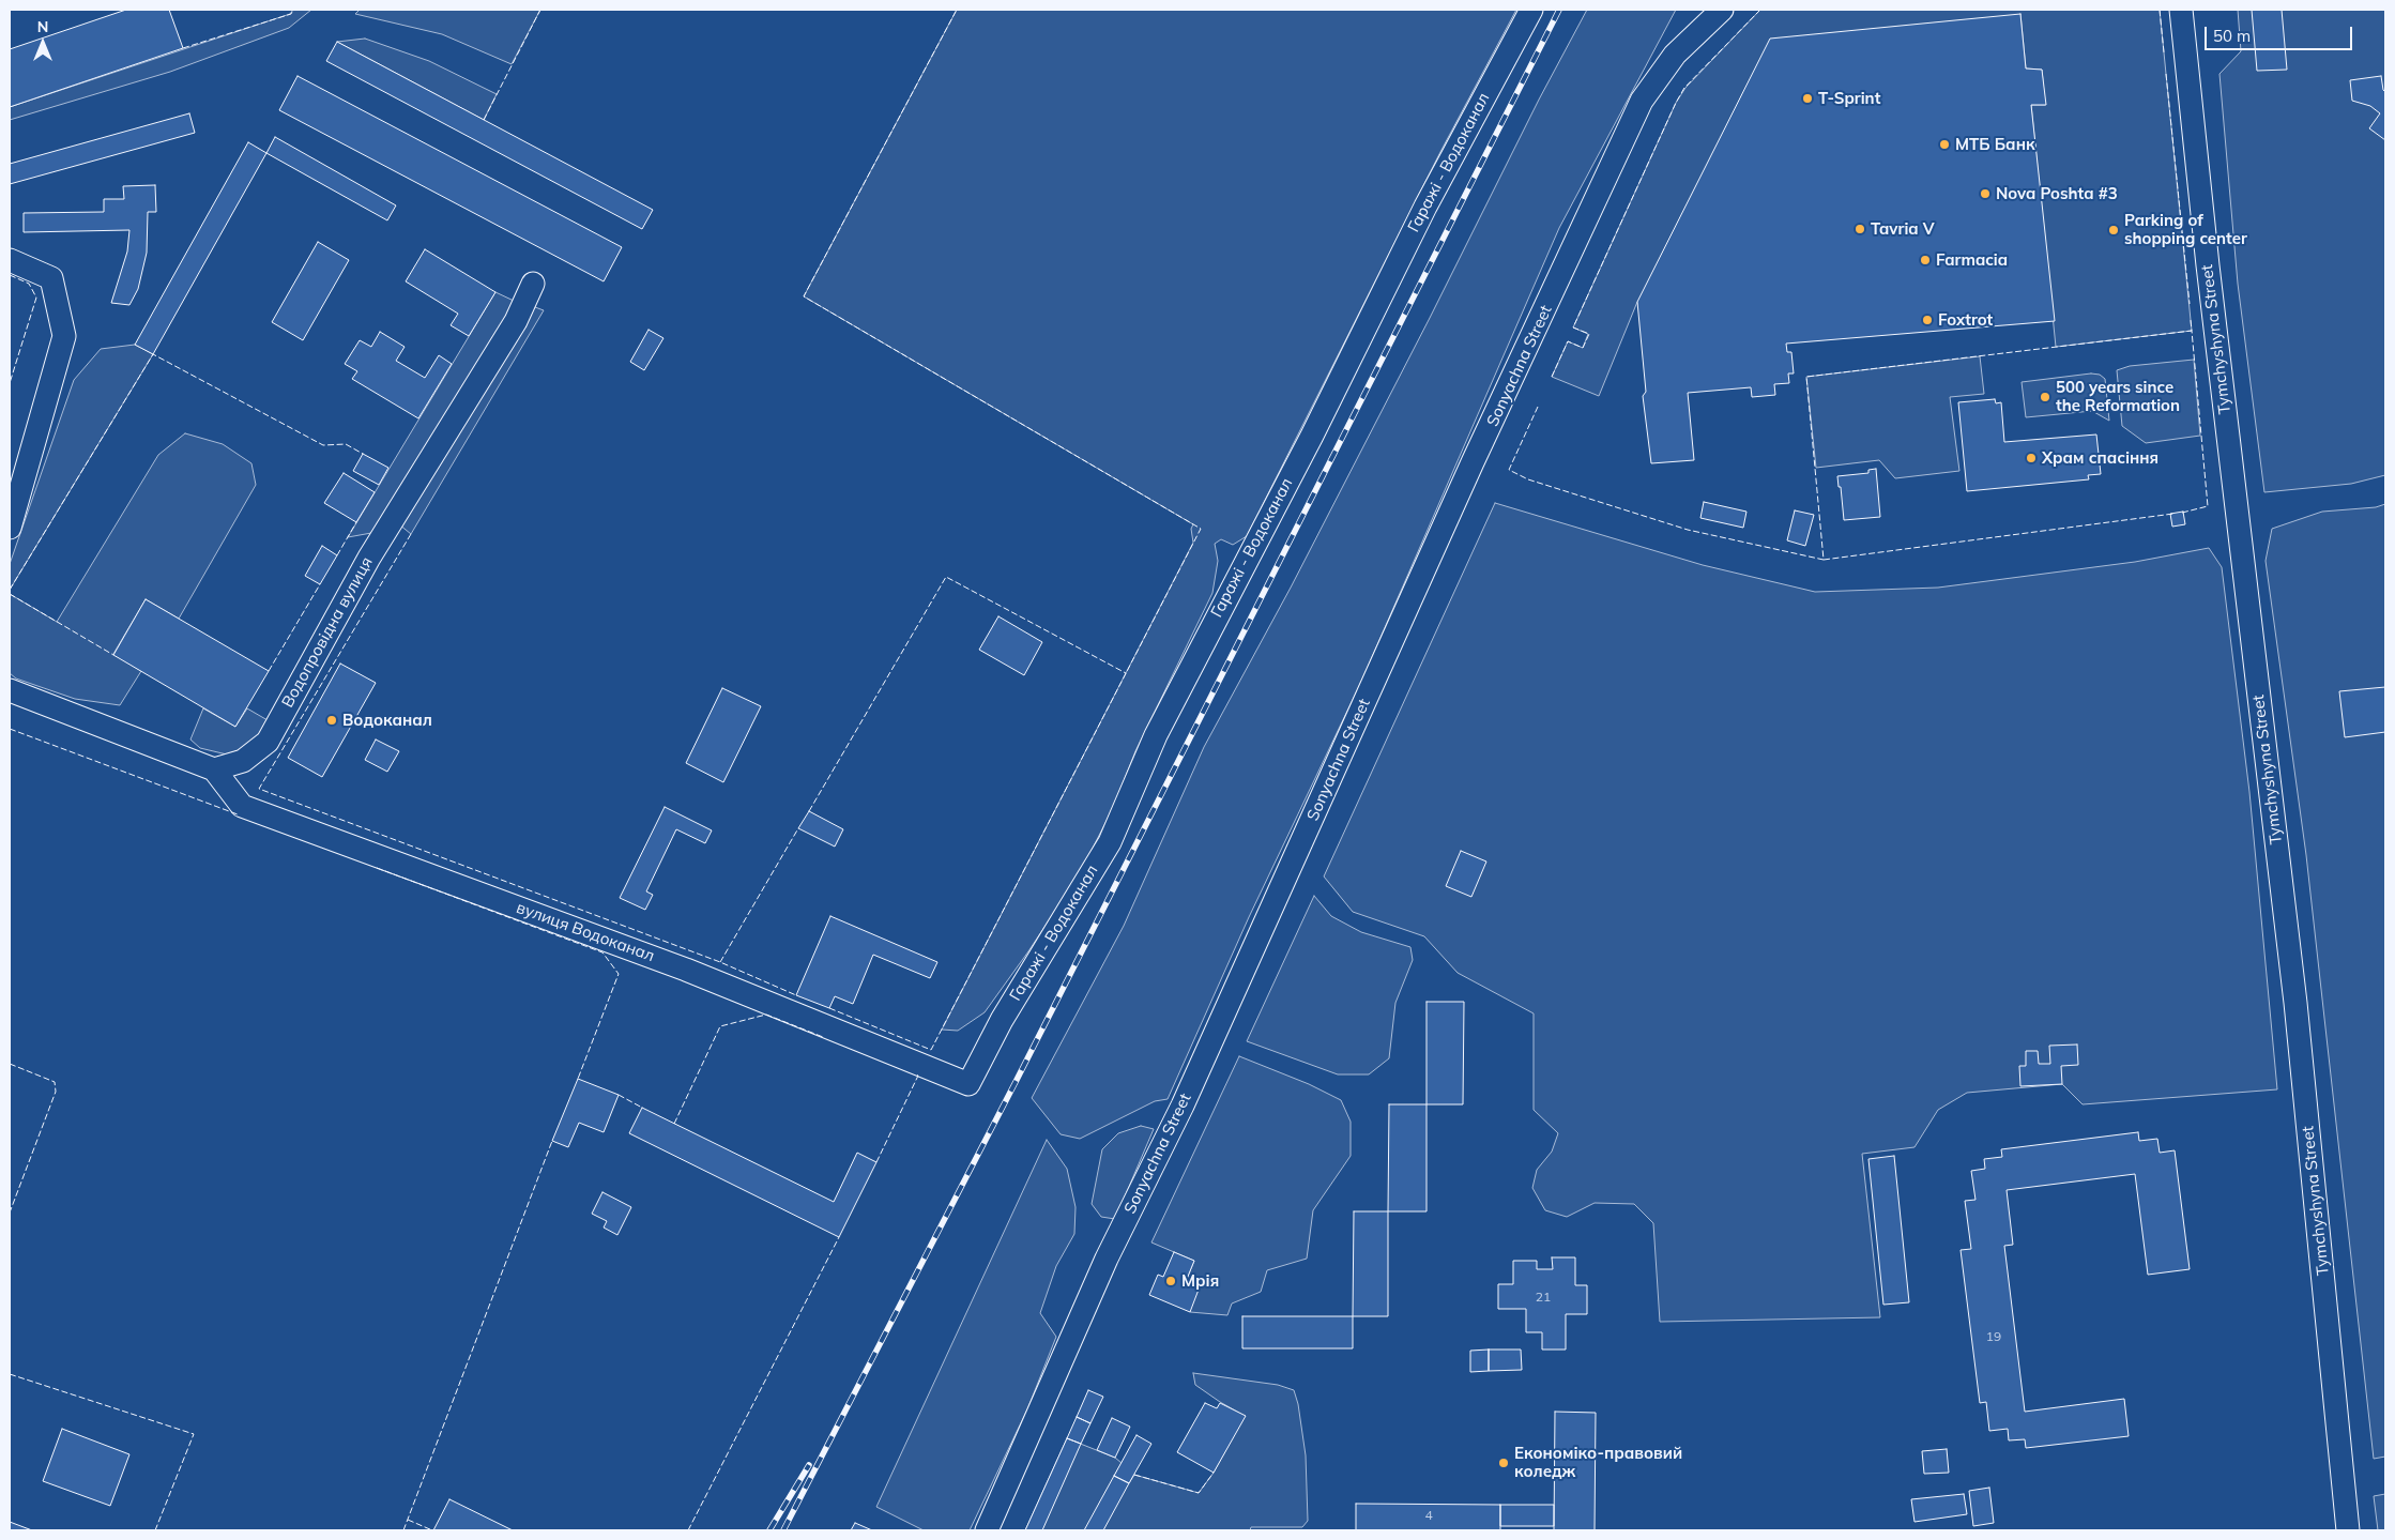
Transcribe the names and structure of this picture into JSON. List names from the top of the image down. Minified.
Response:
{"streets":{"street":["Гаражі - Водоканал","Tymchyshyna Street","Sonyachna Street","Водопровідна вулиця","вулиця Водоканал"]},"crossings":[["Гаражі - Водоканал","вулиця Водоканал"],["Водопровідна вулиця","вулиця Водоканал"]],"places":["T-Sprint","МТБ Банк","Nova Poshta #3","Tavria V","Parking of shopping center","Farmacia","Foxtrot","500 years since the Reformation","Храм спасіння","Водоканал","Мрія","Економіко-правовий коледж"],"house_numbers":["21","19","4"],"scale_bar":"50 m","north":"top"}
